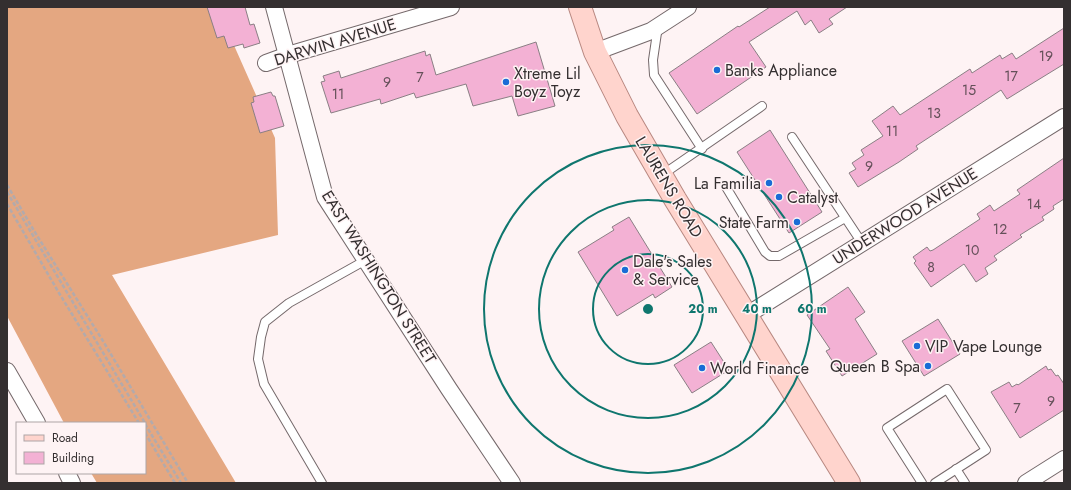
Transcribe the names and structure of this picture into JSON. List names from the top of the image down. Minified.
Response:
{"streets":{"main road":["LAURENS ROAD"],"street":["DARWIN AVENUE","UNDERWOOD AVENUE","EAST WASHINGTON STREET"]},"crossings":[["DARWIN AVENUE","EAST WASHINGTON STREET"],["LAURENS ROAD","UNDERWOOD AVENUE"]],"places":["Banks Appliance","Xtreme Lil Boyz Toyz","La Familia","Catalyst","State Farm","Dale's Sales & Service","VIP Vape Lounge","Queen B Spa","World Finance"],"house_numbers":["19","17","7","9","15","11","13","11","9","14","12","10","8","9","7"],"legend":["Road","Building"],"rings":["20 m","40 m","60 m"]}
